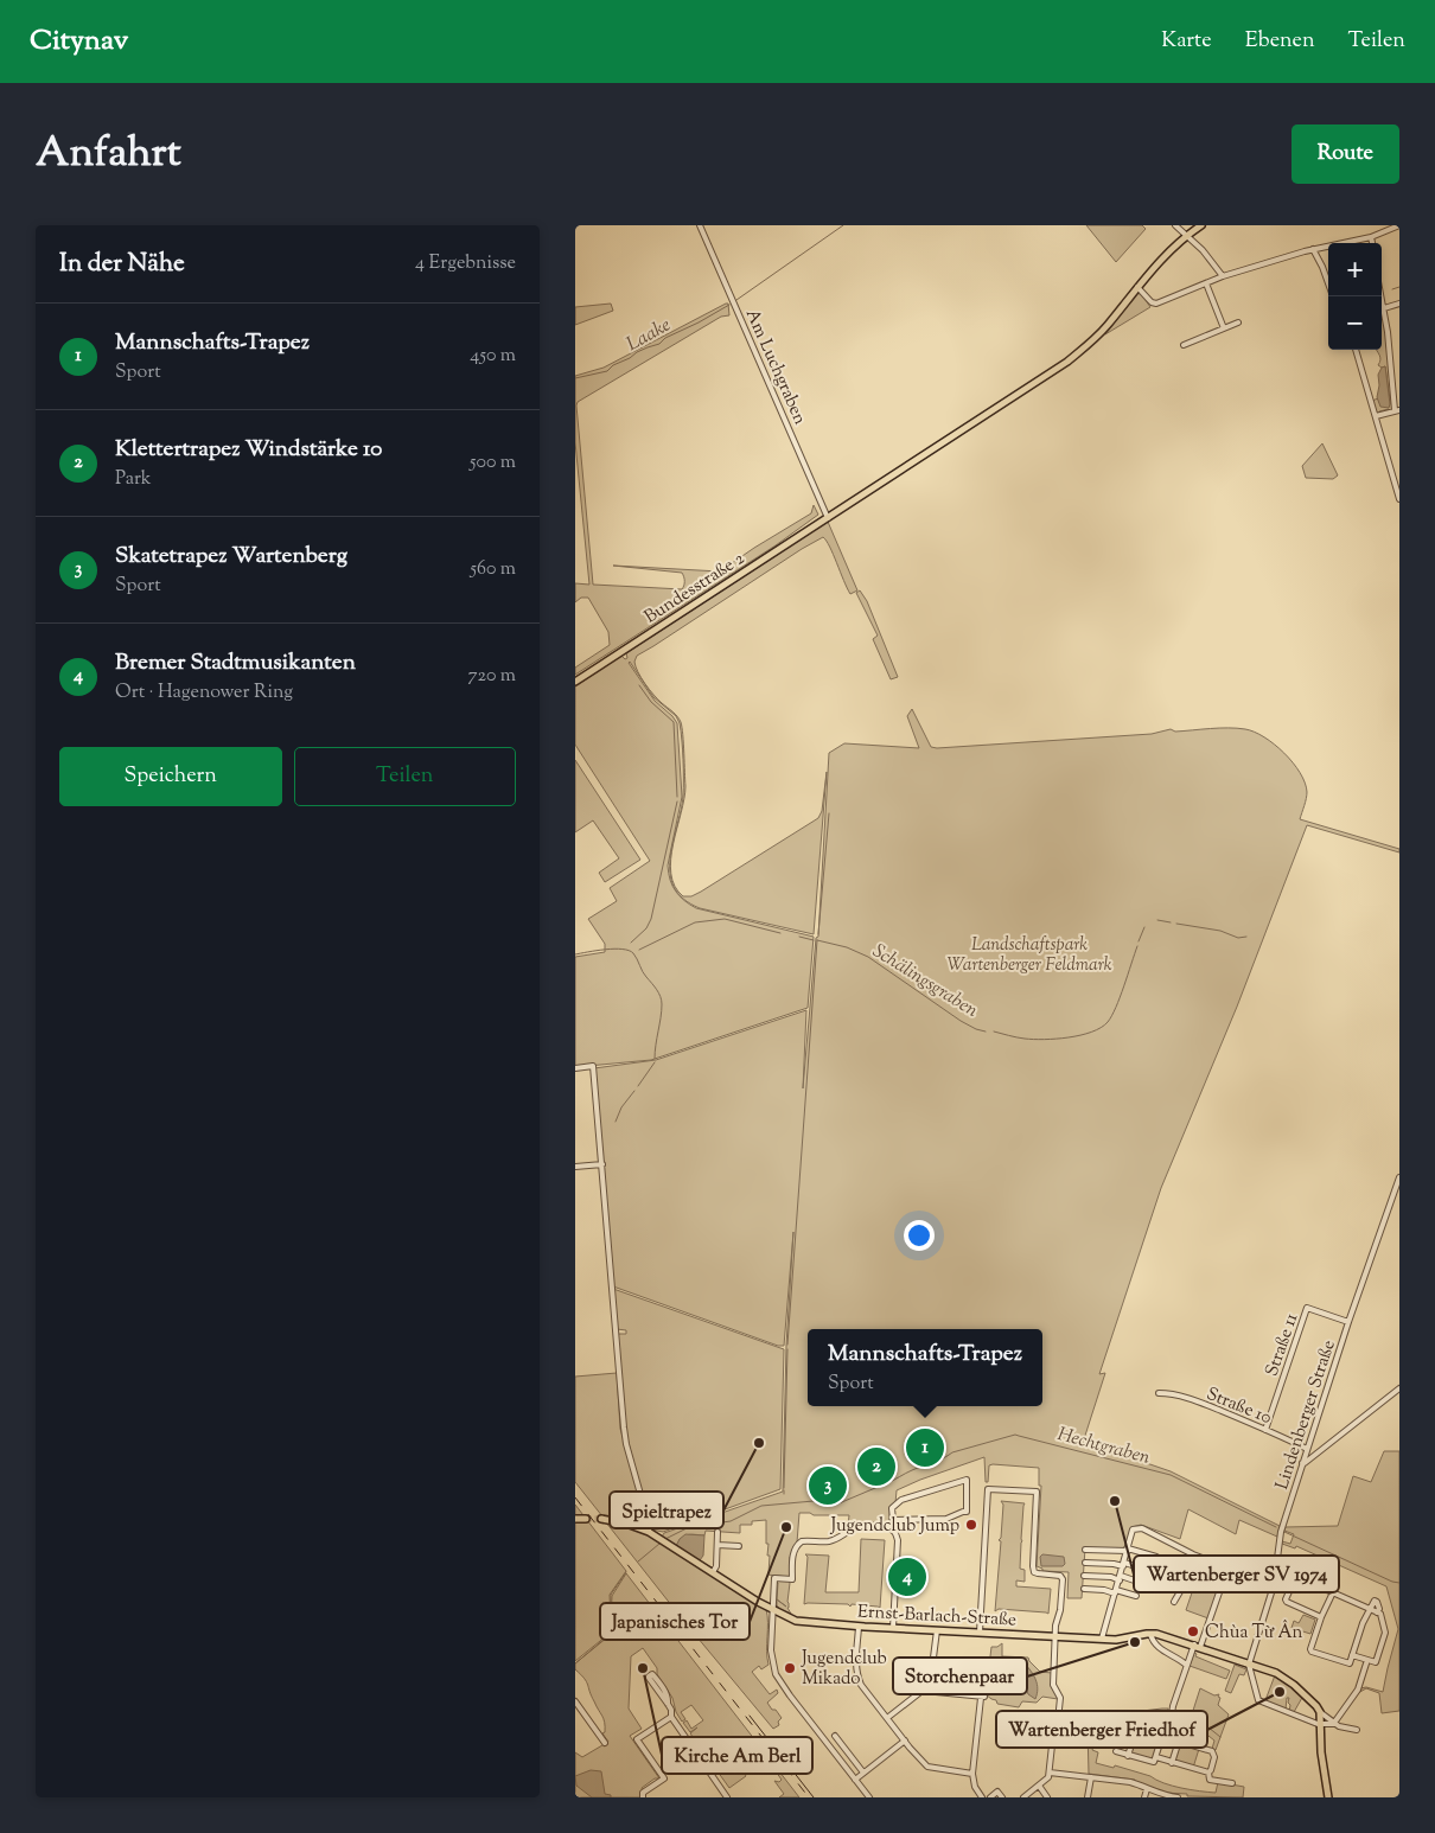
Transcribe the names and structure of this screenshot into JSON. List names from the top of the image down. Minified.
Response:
{"streets":{"main road":["Bundesstraße 2","Ernst-Barlach-Straße"],"street":["Am Luchgraben","Straße 11","Straße 10","Lindenberger Straße"]},"crossings":[["Am Luchgraben","Bundesstraße 2"],["Straße 11","Straße 10"],["Straße 11","Lindenberger Straße"],["Straße 10","Lindenberger Straße"]],"water":["Laake","Schälingsgraben","Hechtgraben"],"parks":["Landschaftspark Wartenberger Feldmark"],"places":["Spieltrapez","Wartenberger SV 1974","Jugendclub Jump","Japanisches Tor","Chùa Từ Ân","Storchenpaar","Kirche Am Berl","Jugendclub Mikado","Wartenberger Friedhof"],"page":{"header":"Citynav","nav":["Karte","Ebenen","Teilen"],"title":"Anfahrt","buttons":["Route",["Speichern","Teilen"]],"heading":["In der Nähe","4 Ergebnisse"],"map_buttons":["+","−"],"list":[{"mark":"1","name":"Mannschafts-Trapez","note":"Sport","value":"450 m"},{"mark":"2","name":"Klettertrapez Windstärke 10","note":"Park","value":"500 m"},{"mark":"3","name":"Skatetrapez Wartenberg","note":"Sport","value":"560 m"},{"mark":"4","name":"Bremer Stadtmusikanten","note":"Ort · Hagenower Ring","value":"720 m"}],"popup":["Mannschafts-Trapez","Sport"],"pins":["1","2","3","4"]}}
